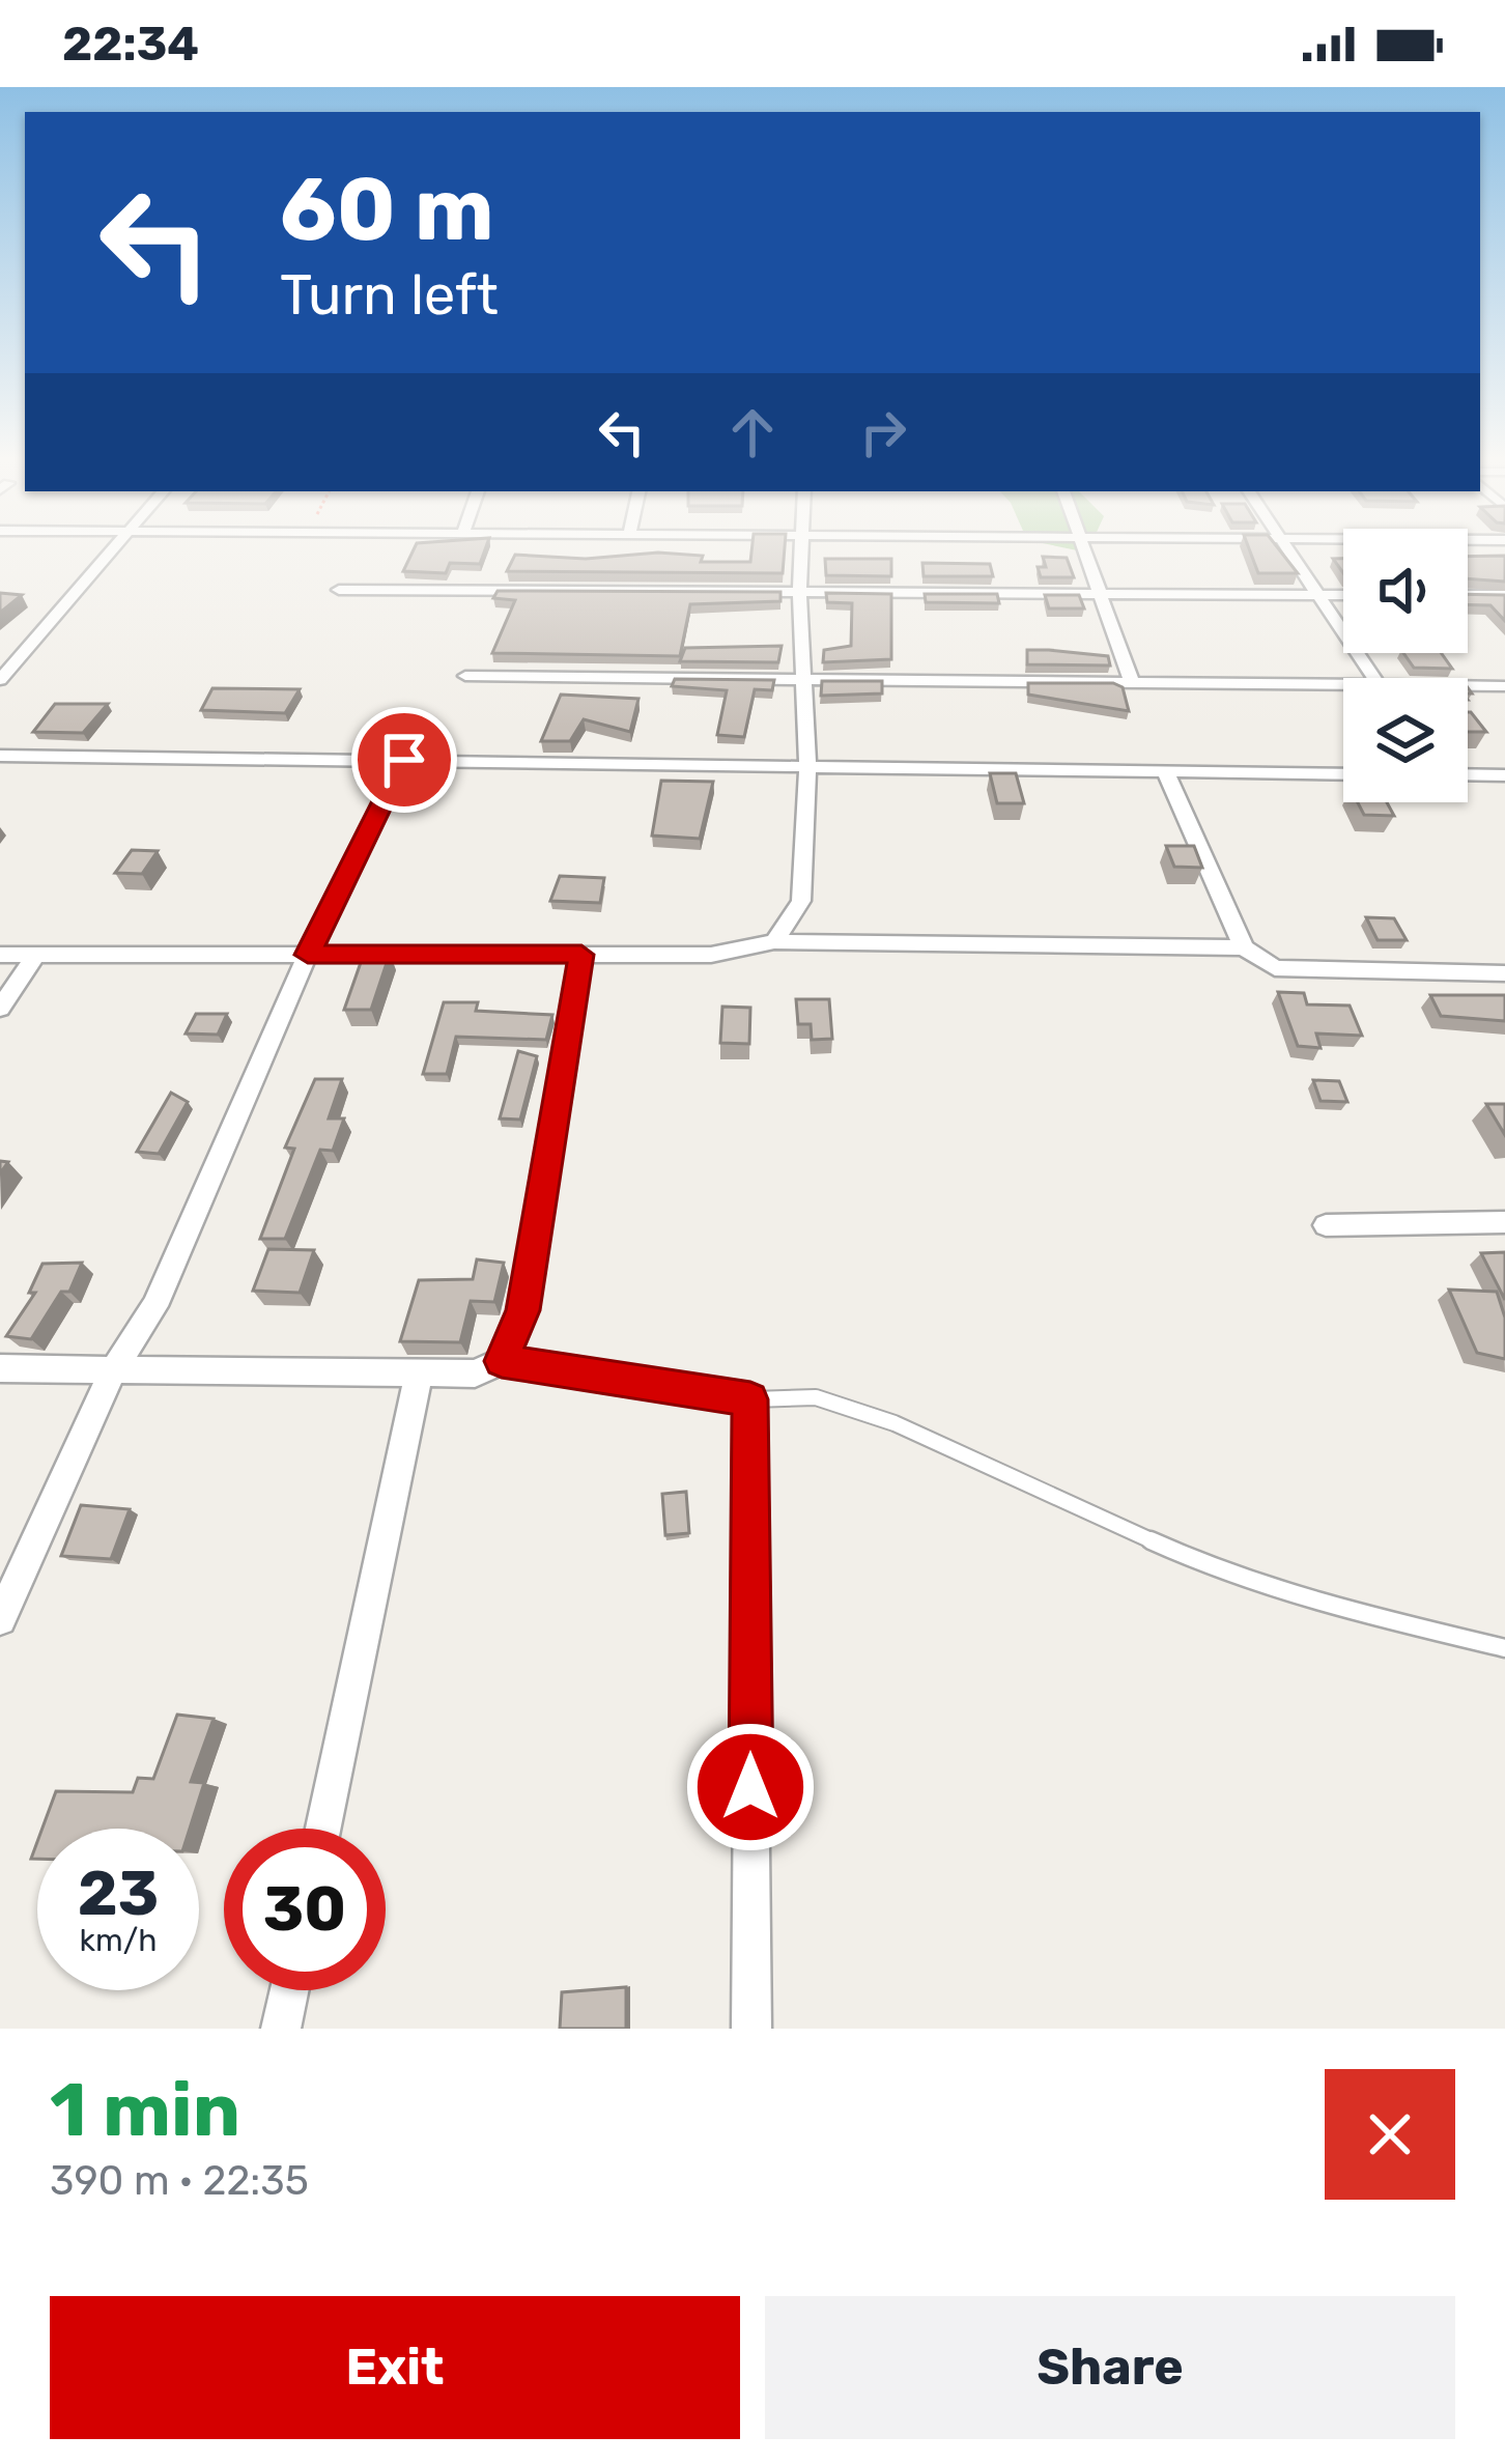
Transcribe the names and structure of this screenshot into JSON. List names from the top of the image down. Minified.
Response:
{"page":{"status":"22:34","turn":["60 m","Turn left"],"speed":"23 km/h","limit":"30","heading":["1 min","390 m · 22:35"],"buttons":["Exit","Share"]}}
